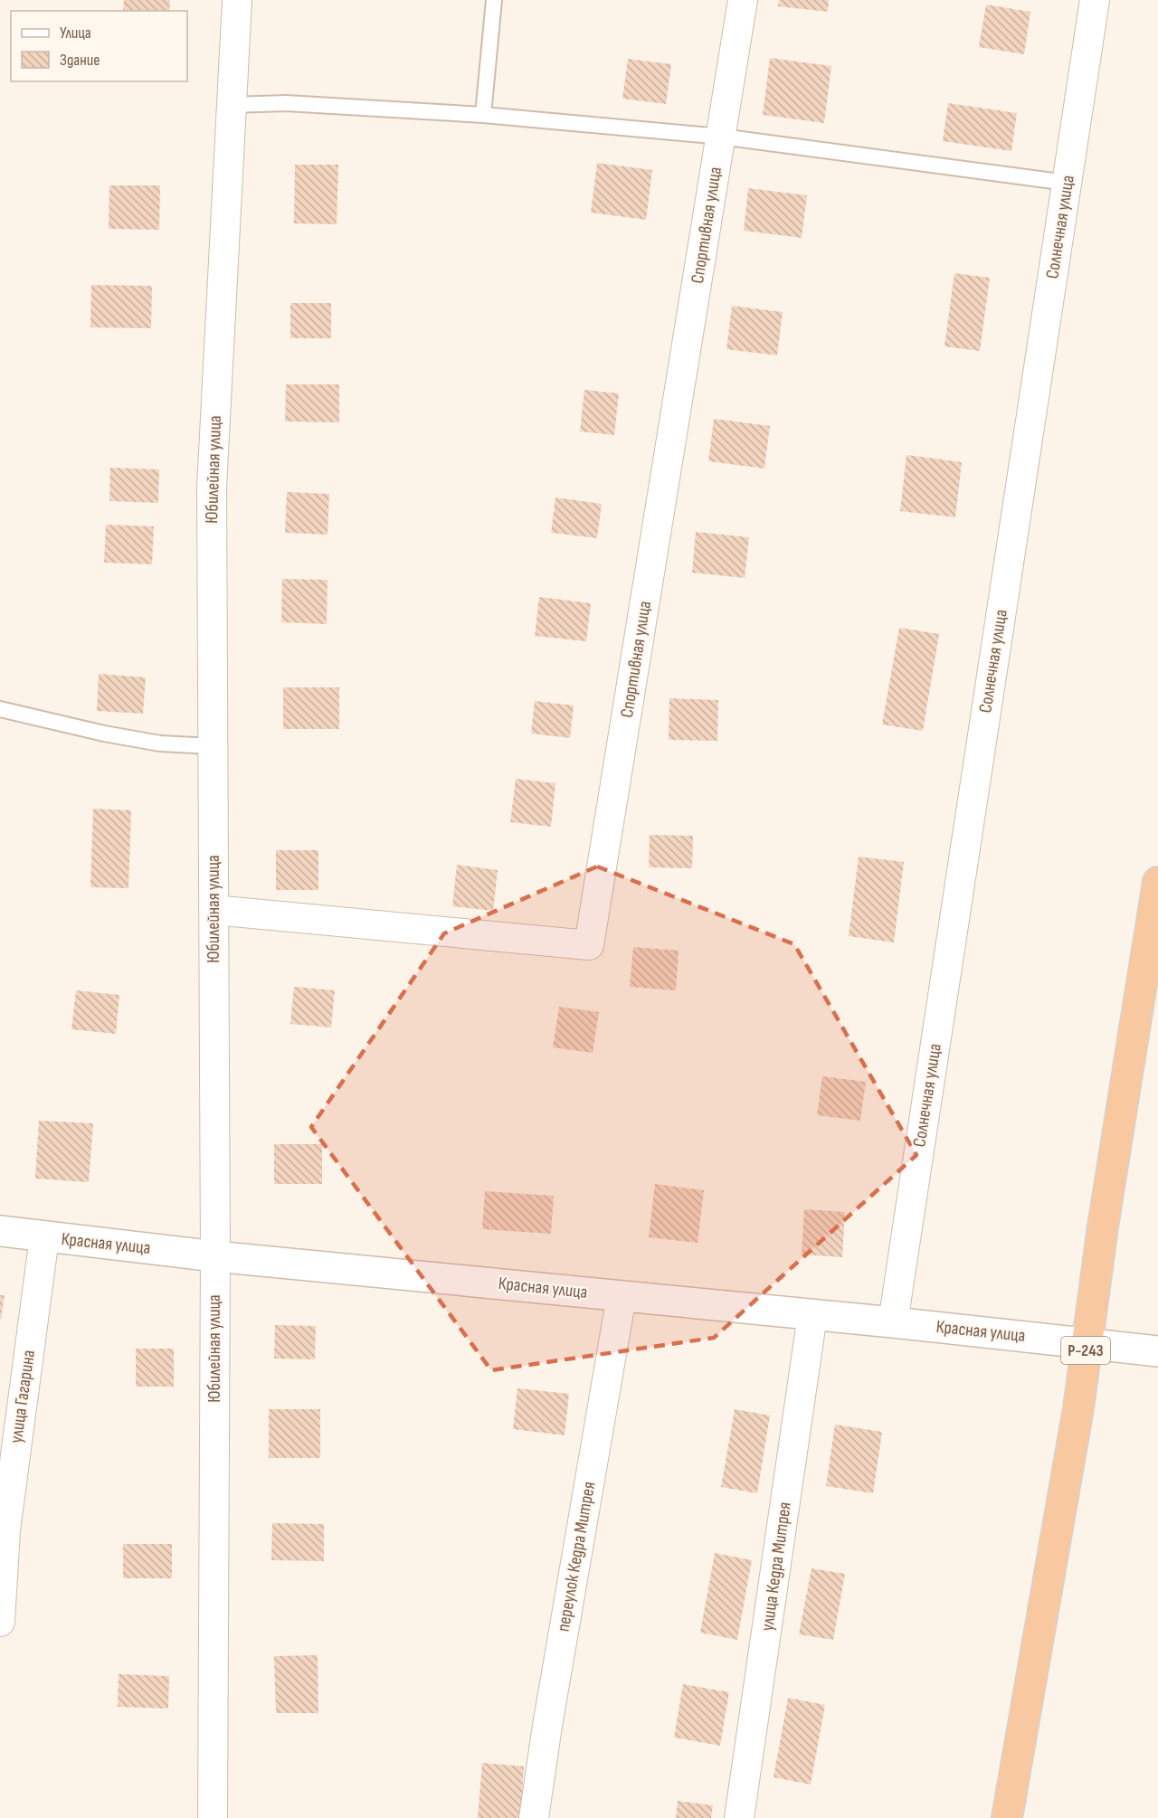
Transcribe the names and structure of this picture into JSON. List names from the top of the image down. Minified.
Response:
{"streets":{"highway":["Р-243"],"street":["Спортивная улица","Солнечная улица","Юбилейная улица","Красная улица","улица Гагарина","переулок Кедра Митрея","улица Кедра Митрея"]},"crossings":[["Спортивная улица","Юбилейная улица"],["Солнечная улица","Красная улица"],["Юбилейная улица","Красная улица"],["Красная улица","Р-243"],["Красная улица","улица Гагарина"],["Красная улица","переулок Кедра Митрея"],["Красная улица","улица Кедра Митрея"]],"legend":["Улица","Здание"]}
